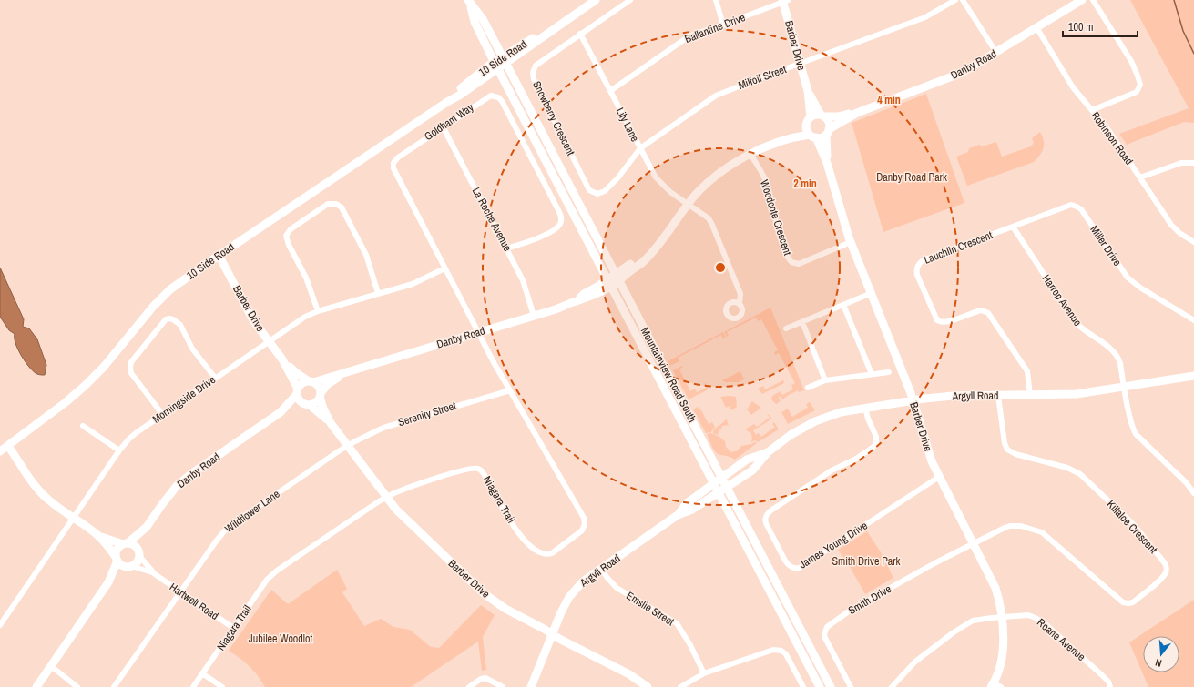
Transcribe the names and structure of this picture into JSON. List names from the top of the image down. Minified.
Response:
{"streets":{"street":["Ballantine Drive","Barber Drive","10 Side Road","Danby Road","Milfoil Street","Snowberry Crescent","Goldham Way","Lily Lane","Robinson Road","Woodcote Crescent","La Roche Avenue","Miller Drive","Lauchlin Crescent","Harrop Avenue","Mountainview Road South","Argyll Road","Morningside Drive","Serenity Street","Niagara Trail","Wildflower Lane","Killaloe Crescent","James Young Drive","Smith Drive","Hartwell Road","Emslie Street","Roane Avenue"]},"crossings":[["Ballantine Drive","Barber Drive"],["Ballantine Drive","Lily Lane"],["Barber Drive","10 Side Road"],["Barber Drive","Danby Road"],["Barber Drive","Milfoil Street"],["Barber Drive","Woodcote Crescent"],["Barber Drive","Argyll Road"],["Barber Drive","Morningside Drive"],["Barber Drive","Serenity Street"],["Barber Drive","Niagara Trail"],["Barber Drive","Wildflower Lane"],["Barber Drive","Killaloe Crescent"],["Barber Drive","James Young Drive"],["Barber Drive","Smith Drive"],["Barber Drive","Roane Avenue"],["10 Side Road","Mountainview Road South"],["Danby Road","Goldham Way"],["Danby Road","Lily Lane"],["Danby Road","Robinson Road"],["Danby Road","Woodcote Crescent"],["Danby Road","La Roche Avenue"],["Danby Road","Mountainview Road South"],["Danby Road","Niagara Trail"],["Danby Road","Hartwell Road"],["Milfoil Street","Snowberry Crescent"],["Milfoil Street","Lily Lane"],["Snowberry Crescent","Lily Lane"],["Goldham Way","La Roche Avenue"],["Goldham Way","Morningside Drive"],["Goldham Way","Niagara Trail"],["Miller Drive","Lauchlin Crescent"],["Miller Drive","Harrop Avenue"],["Lauchlin Crescent","Harrop Avenue"],["Lauchlin Crescent","Argyll Road"],["Harrop Avenue","Argyll Road"],["Mountainview Road South","Argyll Road"],["Argyll Road","Killaloe Crescent"],["Argyll Road","James Young Drive"],["Argyll Road","Emslie Street"],["Serenity Street","Niagara Trail"],["Serenity Street","Wildflower Lane"],["Niagara Trail","Hartwell Road"],["Wildflower Lane","Hartwell Road"],["Killaloe Crescent","Smith Drive"]],"parks":["Danby Road Park","Smith Drive Park","Jubilee Woodlot"],"scale_bar":"100 m","north":"bottom","rings":["4 min","2 min"]}
